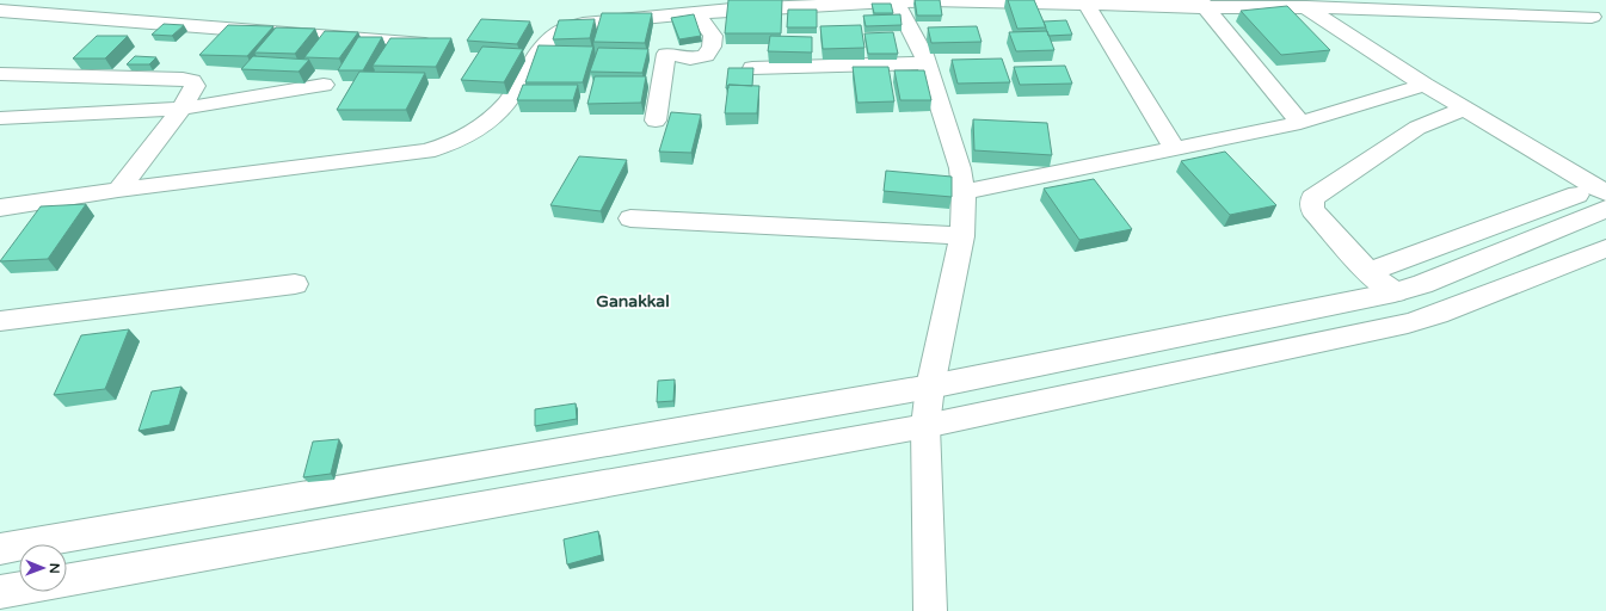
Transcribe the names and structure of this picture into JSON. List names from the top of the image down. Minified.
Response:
{"districts":["Ganakkal"],"north":"right"}
